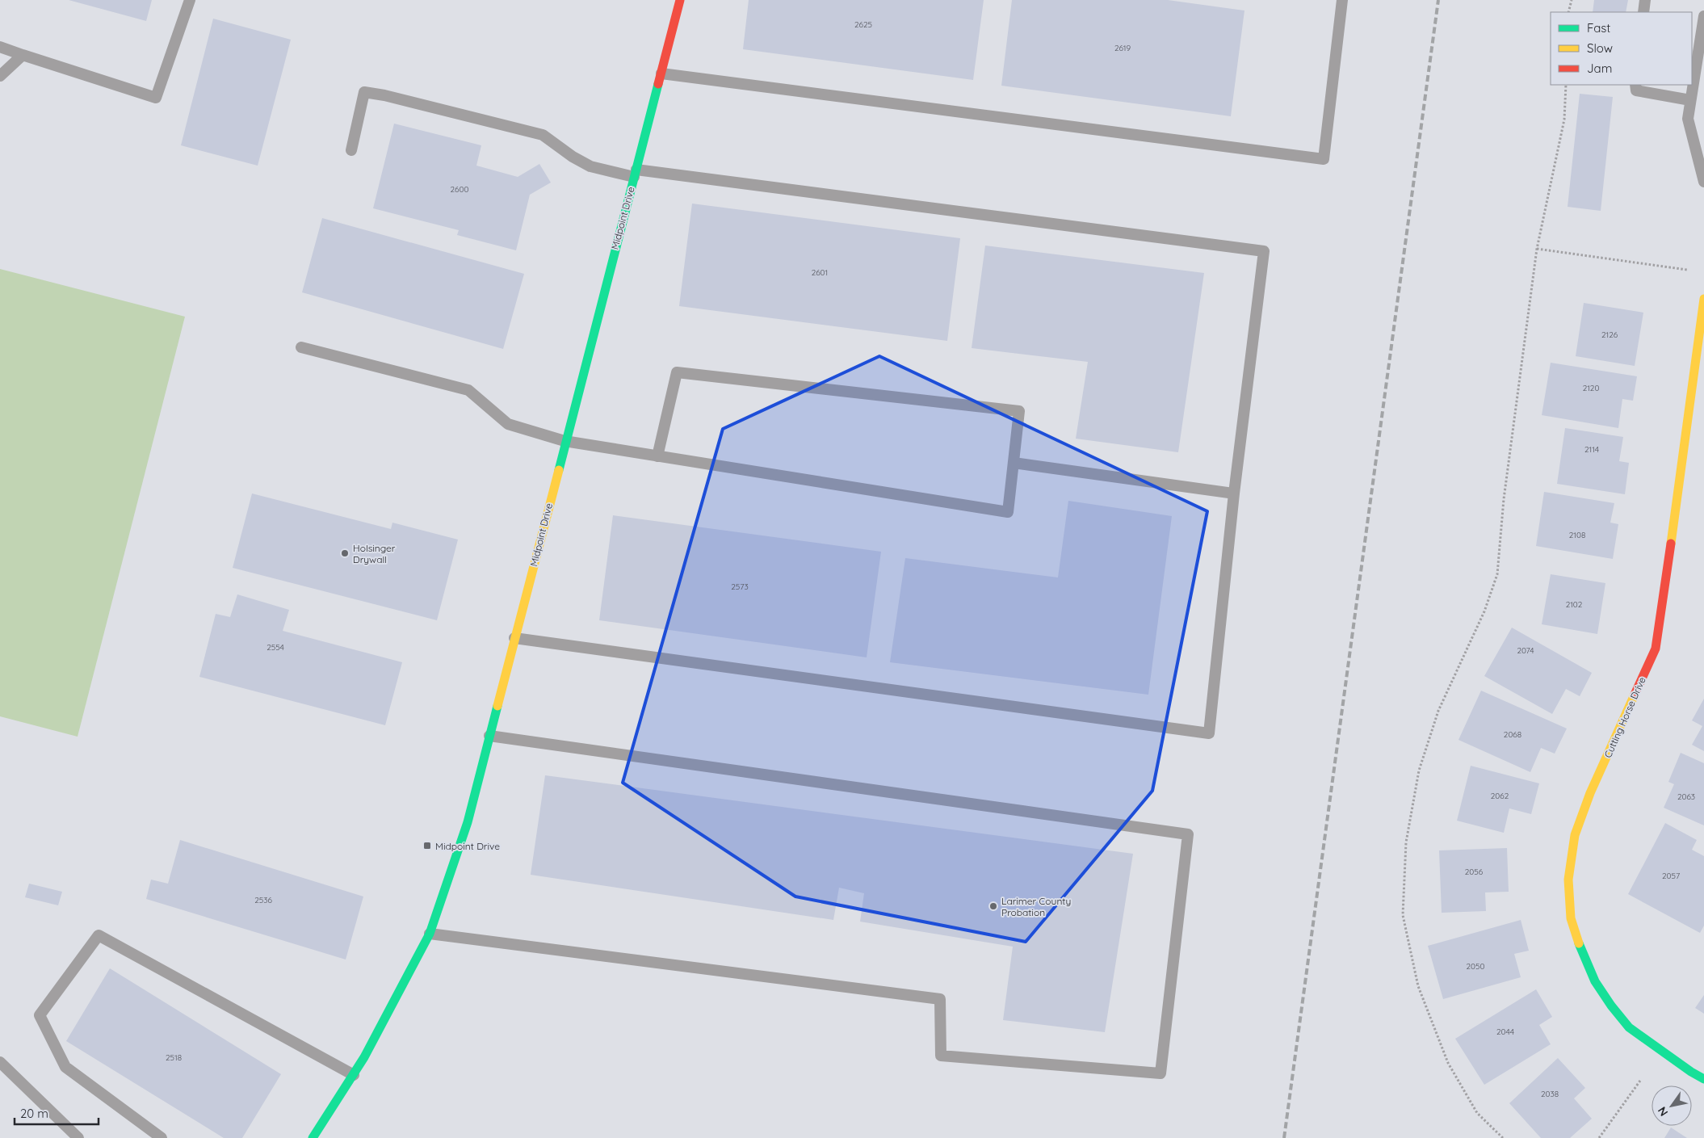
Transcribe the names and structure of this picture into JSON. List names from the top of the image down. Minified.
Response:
{"streets":{"street":["Midpoint Drive","Cutting Horse Drive"]},"places":{"other":["Holsinger Drywall","Larimer County Probation"],"transit":["Midpoint Drive"]},"house_numbers":["2625","2619","2600","2601","2126","2120","2114","2108","2573","2102","2554","2074","2068","2062","2063","2056","2057","2536","2050","2044","2518","2038"],"legend":["Fast","Slow","Jam"],"scale_bar":"20 m","north":"bottom left"}
